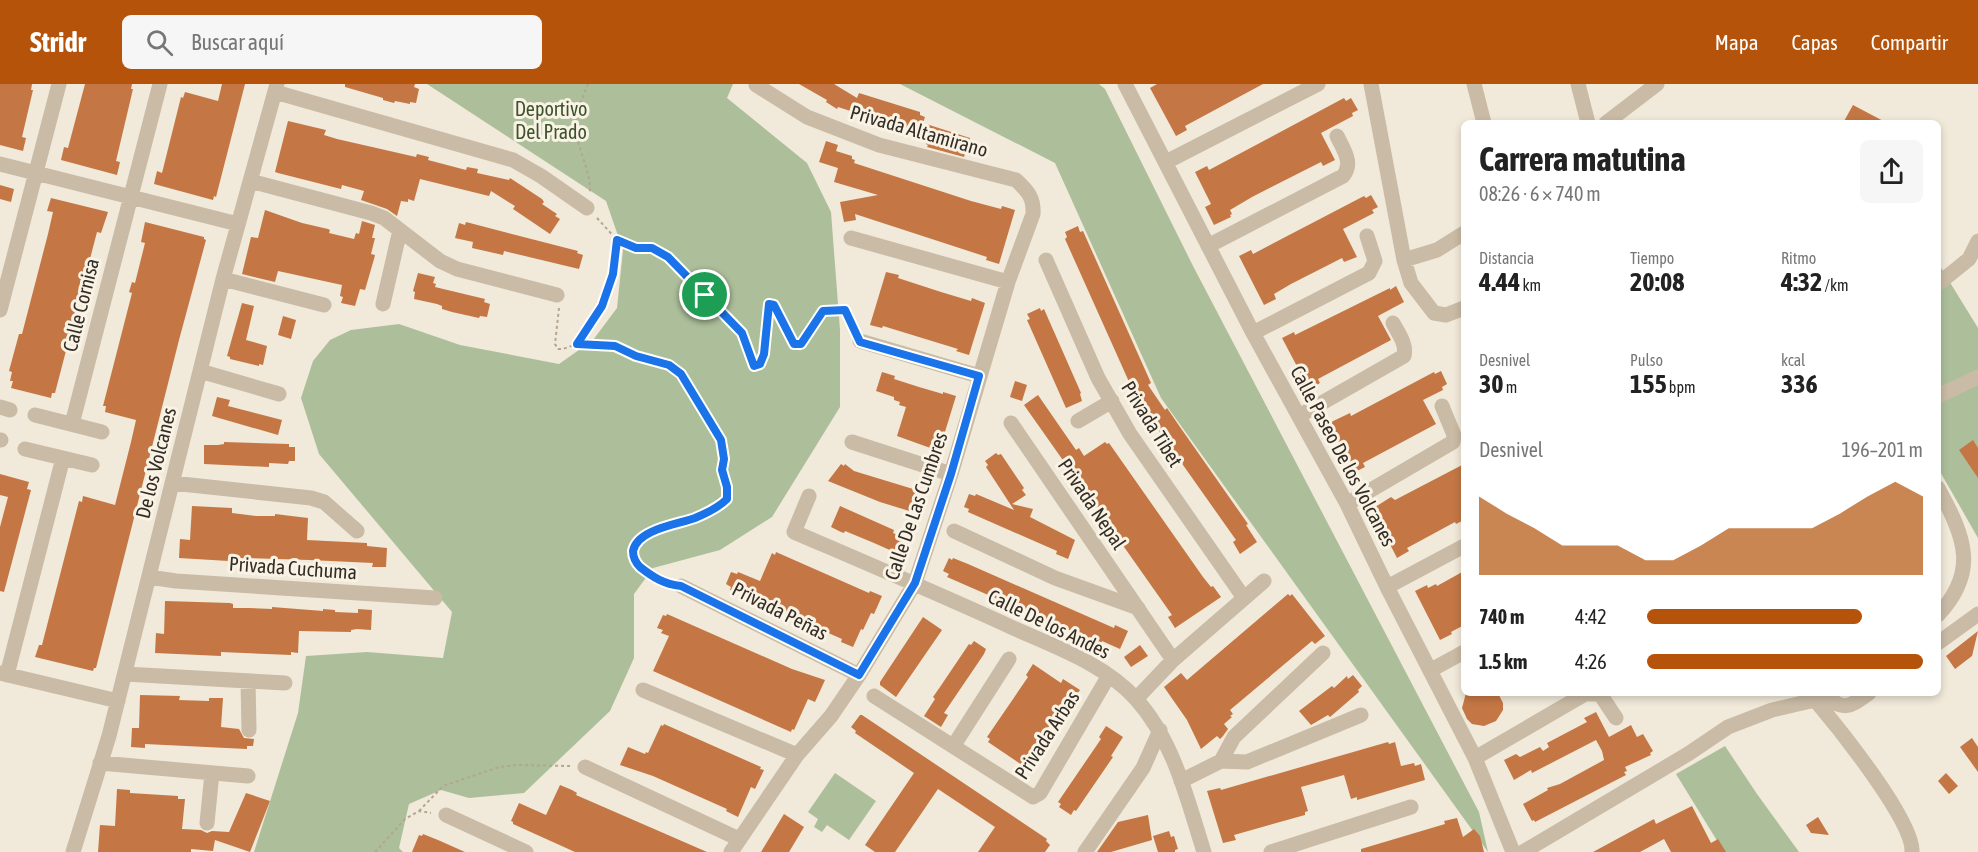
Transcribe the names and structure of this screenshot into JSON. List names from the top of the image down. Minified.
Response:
{"streets":{"street":["Privada Altamirano","Calle Cornisa","Privada Tibet","Calle Paseo De los Volcanes","De los Volcanes","Privada Nepal","Calle De Las Cumbres","Privada Cuchuma","Privada Peñas","Calle De los Andes","Privada Arbas"]},"crossings":[["Privada Altamirano","Calle De Las Cumbres"],["De los Volcanes","Privada Cuchuma"],["Calle De Las Cumbres","Privada Peñas"],["Calle De Las Cumbres","Calle De los Andes"],["Calle De los Andes","Privada Arbas"]],"parks":["Deportivo Del Prado"],"page":{"header":"Stridr","search":"Buscar aquí","nav":["Mapa","Capas","Compartir"],"heading":["Carrera matutina","08:26 · 6 × 740 m"],"stats":[["Distancia","4.44 km"],["Tiempo","20:08"],["Ritmo","4:32 /km"],["Desnivel","30 m"],["Pulso","155 bpm"],["kcal","336"]],"chart":["Desnivel","196–201 m"],"list":[{"name":"740 m","note":"4:42"},{"name":"1.5 km","note":"4:26"}]}}
